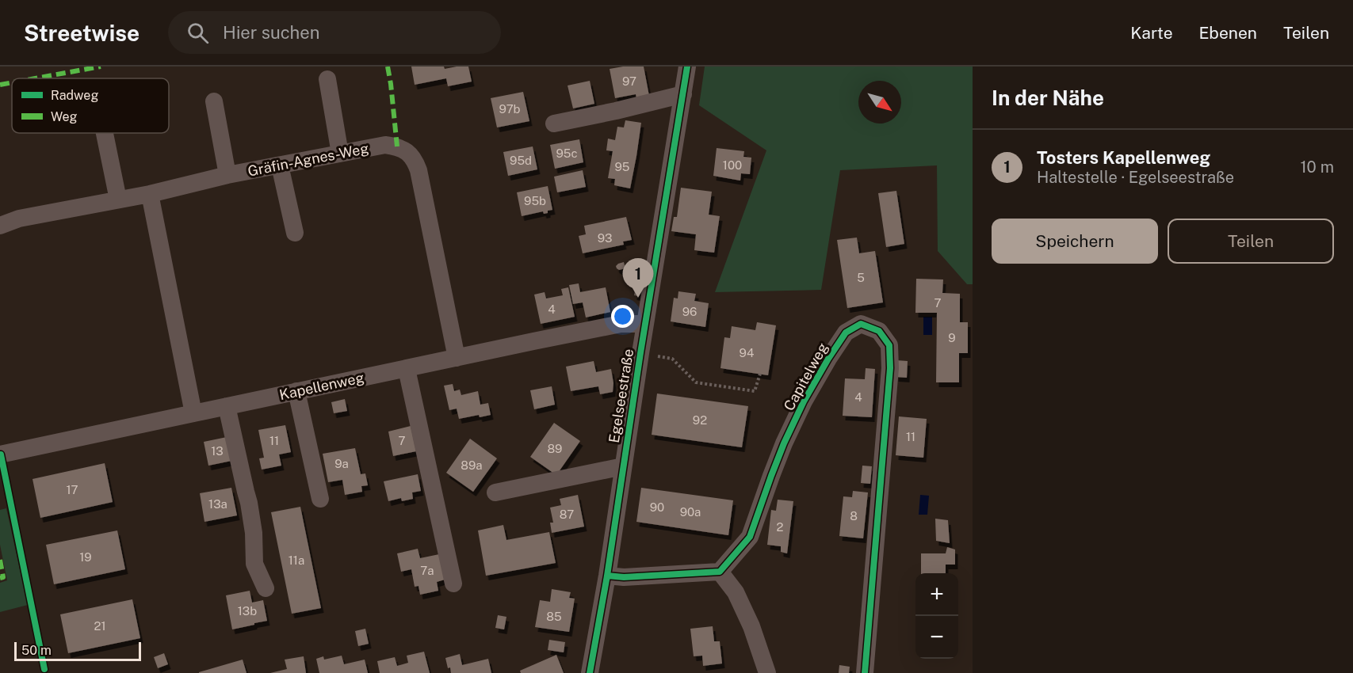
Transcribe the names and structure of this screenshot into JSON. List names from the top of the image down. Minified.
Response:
{"streets":{"street":["Gräfin-Agnes-Weg","Capitelweg","Kapellenweg","Egelseestraße"]},"crossings":[["Gräfin-Agnes-Weg","Kapellenweg"],["Kapellenweg","Egelseestraße"]],"house_numbers":["97","97b","95c","95d","100","95","95b","93","5","7","4","96","9","94","4","92","11","11","7","89","13","9a","89a","17","13a","90","90a","87","8","2","19","11a","7a","13b","85","21"],"legend":["Radweg","Weg"],"scale_bar":"50 m","north":"bottom right","page":{"header":"Streetwise","search":"Hier suchen","nav":["Karte","Ebenen","Teilen"],"heading":"In der Nähe","list":[{"mark":"1","name":"Tosters Kapellenweg","note":"Haltestelle · Egelseestraße","value":"10 m"}],"buttons":["Speichern","Teilen"],"pins":"1","map_buttons":["+","−"],"scale":"50 m"}}
